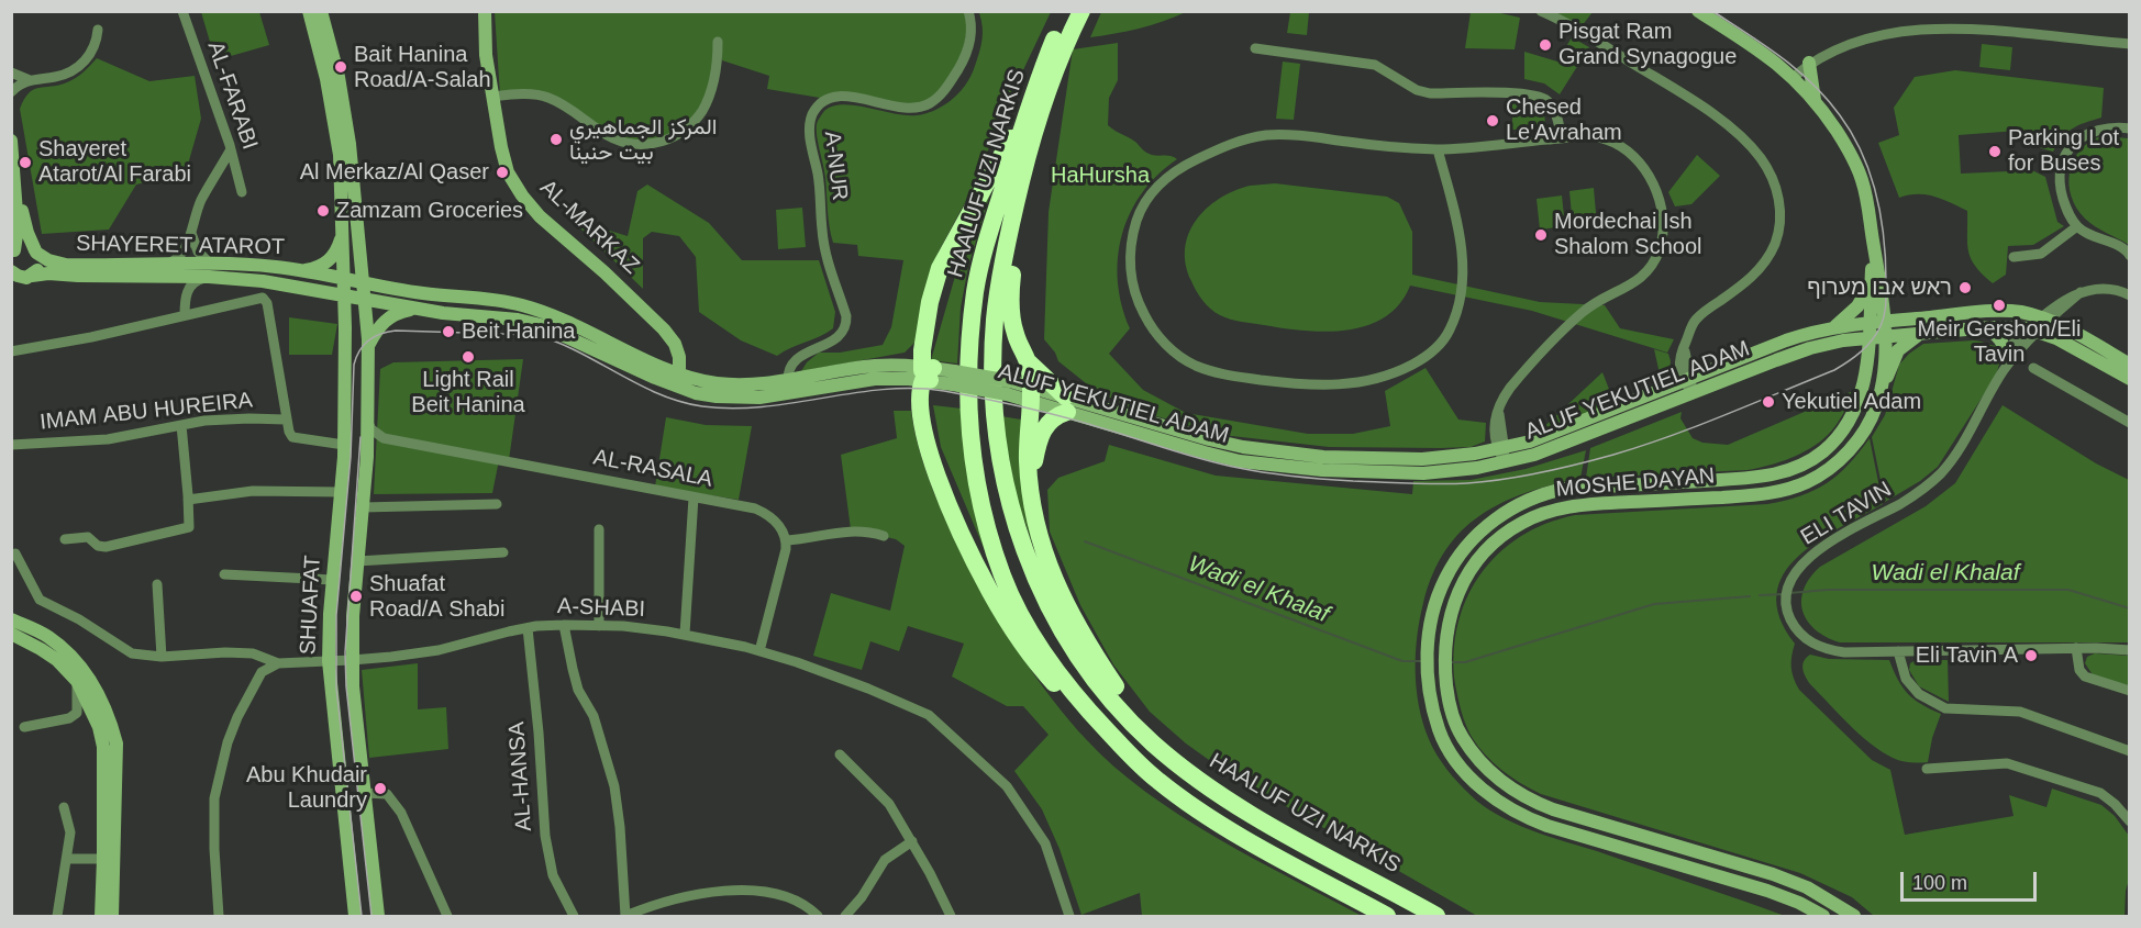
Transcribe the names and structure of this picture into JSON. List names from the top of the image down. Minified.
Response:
{"streets":{"highway":["HAALUF UZI NARKIS"],"street":["AL-FARABI","A-NUR","AL-MARKAZ","SHAYERET ATAROT","ALUF YEKUTIEL ADAM","IMAM ABU HUREIRA","AL-RASALA","MOSHE DAYAN","ELI TAVIN","SHUAFAT","A-SHABI","AL-HANSA"]},"crossings":[["A-NUR","ALUF YEKUTIEL ADAM"],["AL-MARKAZ","ALUF YEKUTIEL ADAM"],["SHAYERET ATAROT","ALUF YEKUTIEL ADAM"],["SHAYERET ATAROT","SHUAFAT"],["ALUF YEKUTIEL ADAM","MOSHE DAYAN"],["ALUF YEKUTIEL ADAM","ELI TAVIN"],["ALUF YEKUTIEL ADAM","SHUAFAT"],["SHUAFAT","A-SHABI"],["A-SHABI","AL-HANSA"]],"water":["Wadi el Khalaf"],"parks":["HaHursha"],"places":["Pisgat Ram Grand Synagogue","Bait Hanina Road/A-Salah","Chesed Le'Avraham","المركز الجماهيري بيت حنينا","Parking Lot for Buses","Shayeret Atarot/Al Farabi","Al Merkaz/Al Qaser","Zamzam Groceries","Mordechai Ish Shalom School","ראש אבו מערוף","Meir Gershon/Eli Tavin","Beit Hanina","Light Rail Beit Hanina","Yekutiel Adam","Shuafat Road/A Shabi","Eli Tavin A","Abu Khudair Laundry"],"scale_bar":"100 m"}
